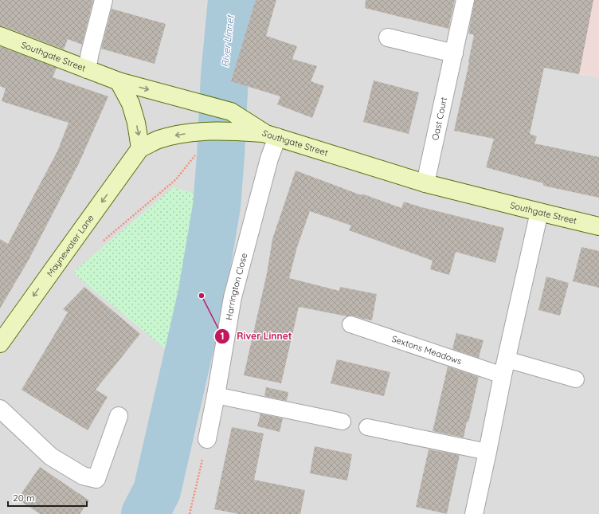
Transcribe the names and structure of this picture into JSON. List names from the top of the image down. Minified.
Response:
{"streets":{"street":["Southgate Street","Oast Court","Maynewater Lane","Harrington Close"],"lane":["Sextons Meadows"]},"crossings":[["Southgate Street","Oast Court"],["Southgate Street","Maynewater Lane"],["Southgate Street","Harrington Close"],["Maynewater Lane","Harrington Close"]],"one_way":["Maynewater Lane"],"water":["River Linnet"],"places":["River Linnet"],"scale_bar":"20 m"}
